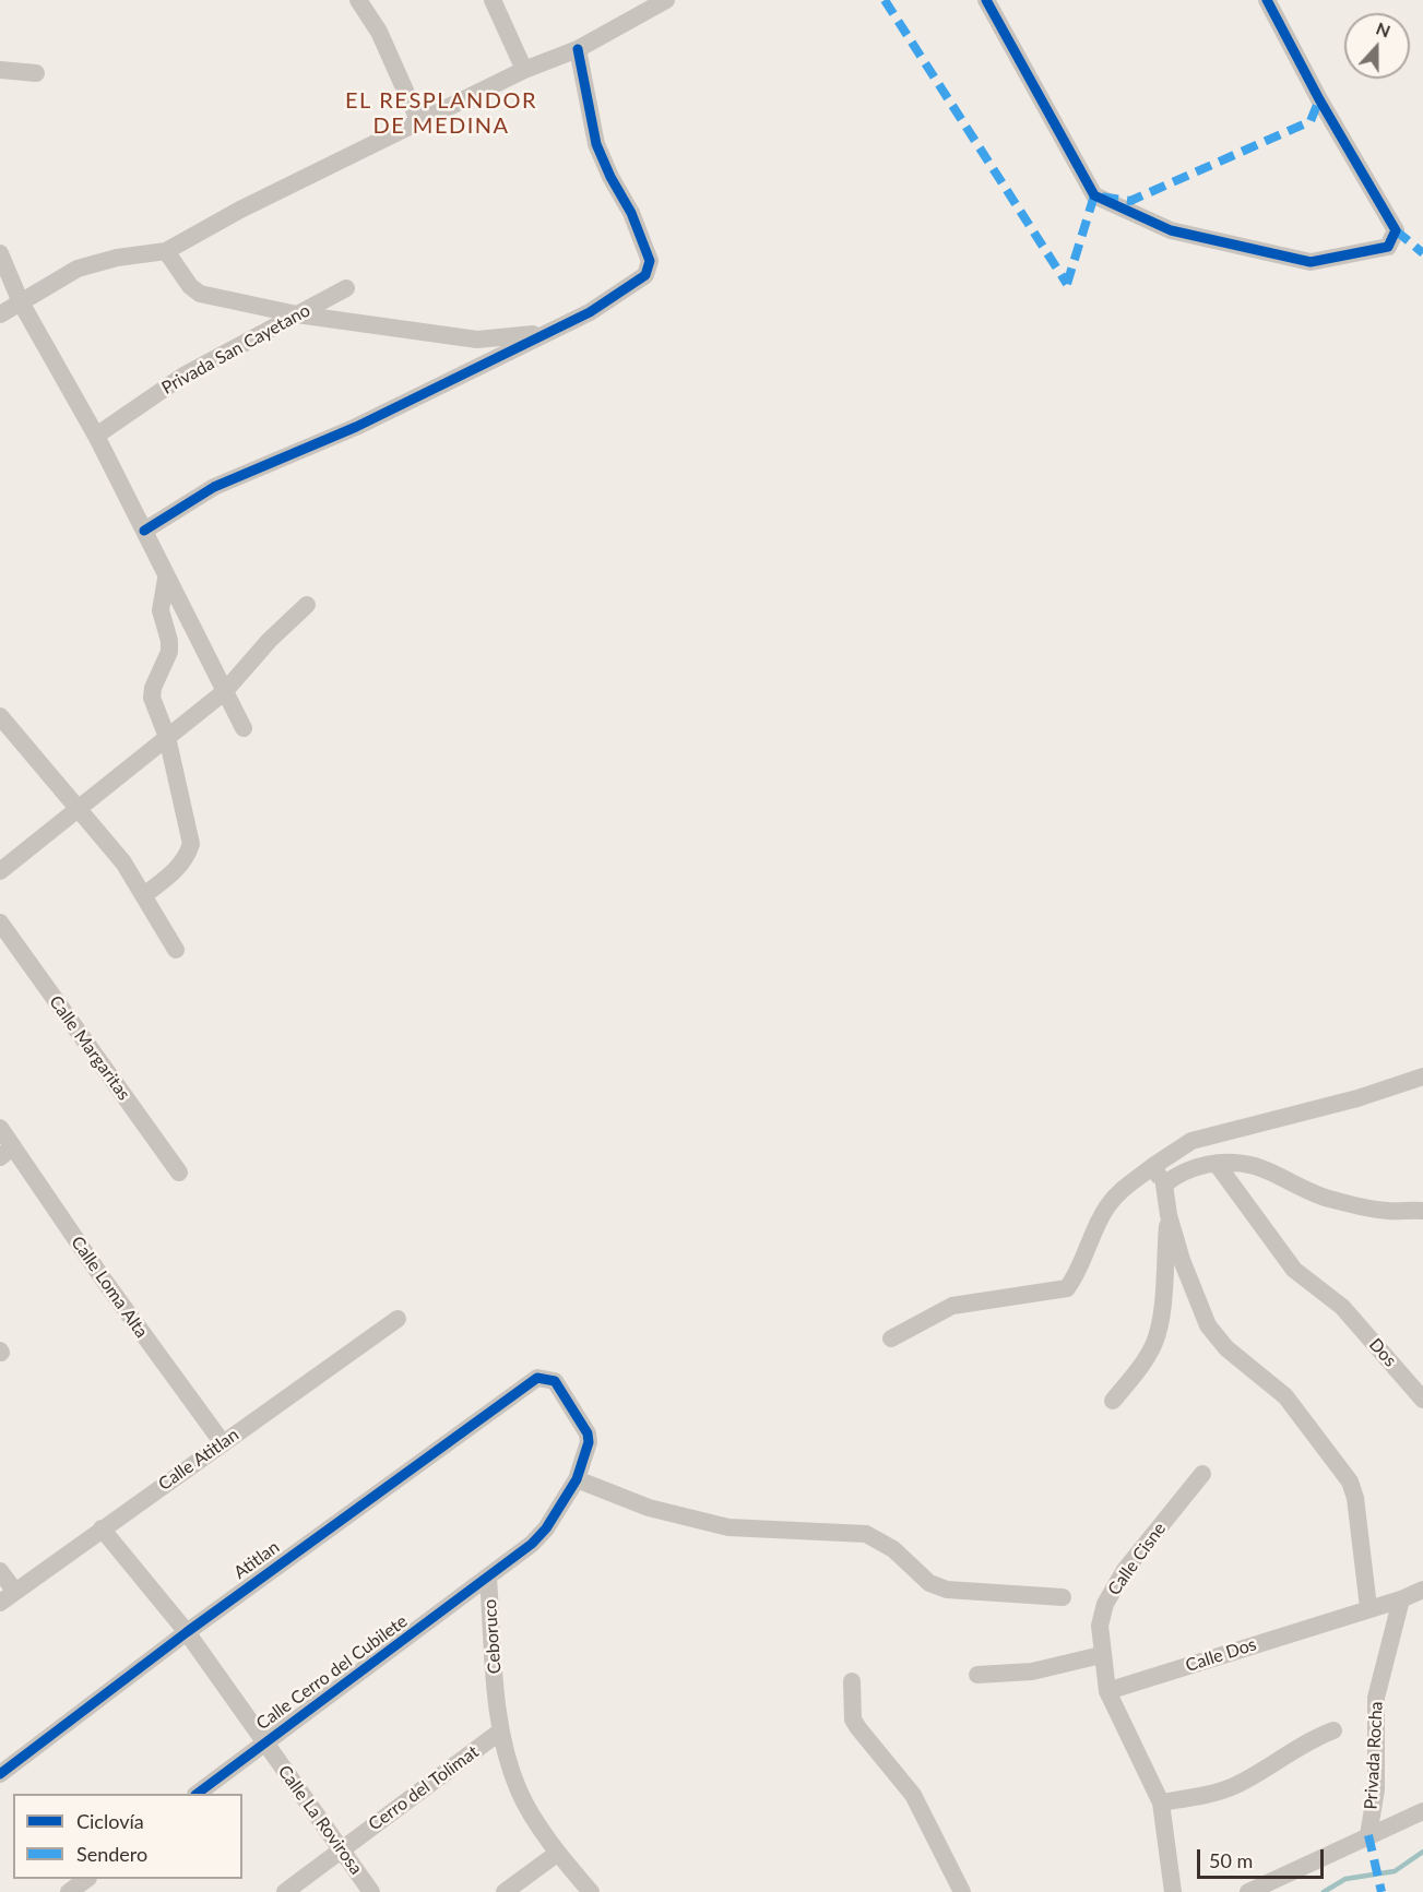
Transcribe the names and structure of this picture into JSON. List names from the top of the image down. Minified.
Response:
{"streets":{"street":["Privada San Cayetano","Calle Margaritas","Calle Loma Alta","Dos","Calle Atitlan","Calle Cisne","Atitlan","Ceboruco","Calle Dos","Calle Cerro del Cubilete","Privada Rocha","Cerro del Tolimat","Calle La Rovirosa"]},"crossings":[["Calle Loma Alta","Calle Atitlan"],["Calle Atitlan","Calle La Rovirosa"],["Atitlan","Ceboruco"],["Atitlan","Calle La Rovirosa"],["Ceboruco","Calle Cerro del Cubilete"],["Ceboruco","Cerro del Tolimat"],["Calle Dos","Privada Rocha"],["Calle Cerro del Cubilete","Calle La Rovirosa"],["Cerro del Tolimat","Calle La Rovirosa"]],"districts":["EL RESPLANDOR DE MEDINA"],"legend":["Ciclovía","Sendero"],"scale_bar":"50 m","north":"top"}
